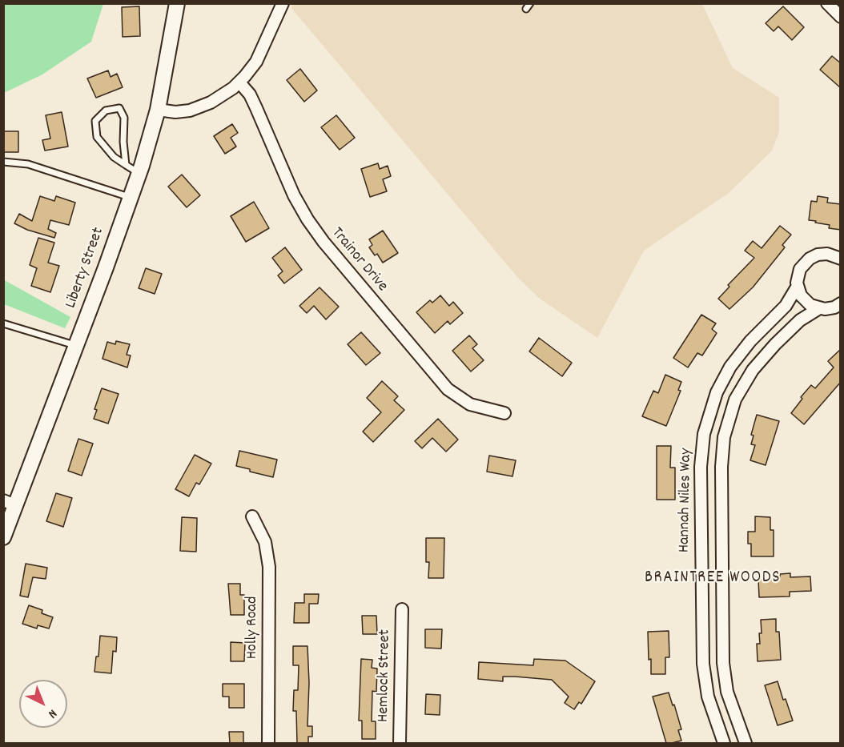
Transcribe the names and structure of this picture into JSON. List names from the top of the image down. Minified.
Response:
{"streets":{"main road":["Liberty Street"],"street":["Trainor Drive","Hannah Niles Way","Holly Road","Hemlock Street"]},"districts":["BRAINTREE WOODS"],"north":"bottom right"}
